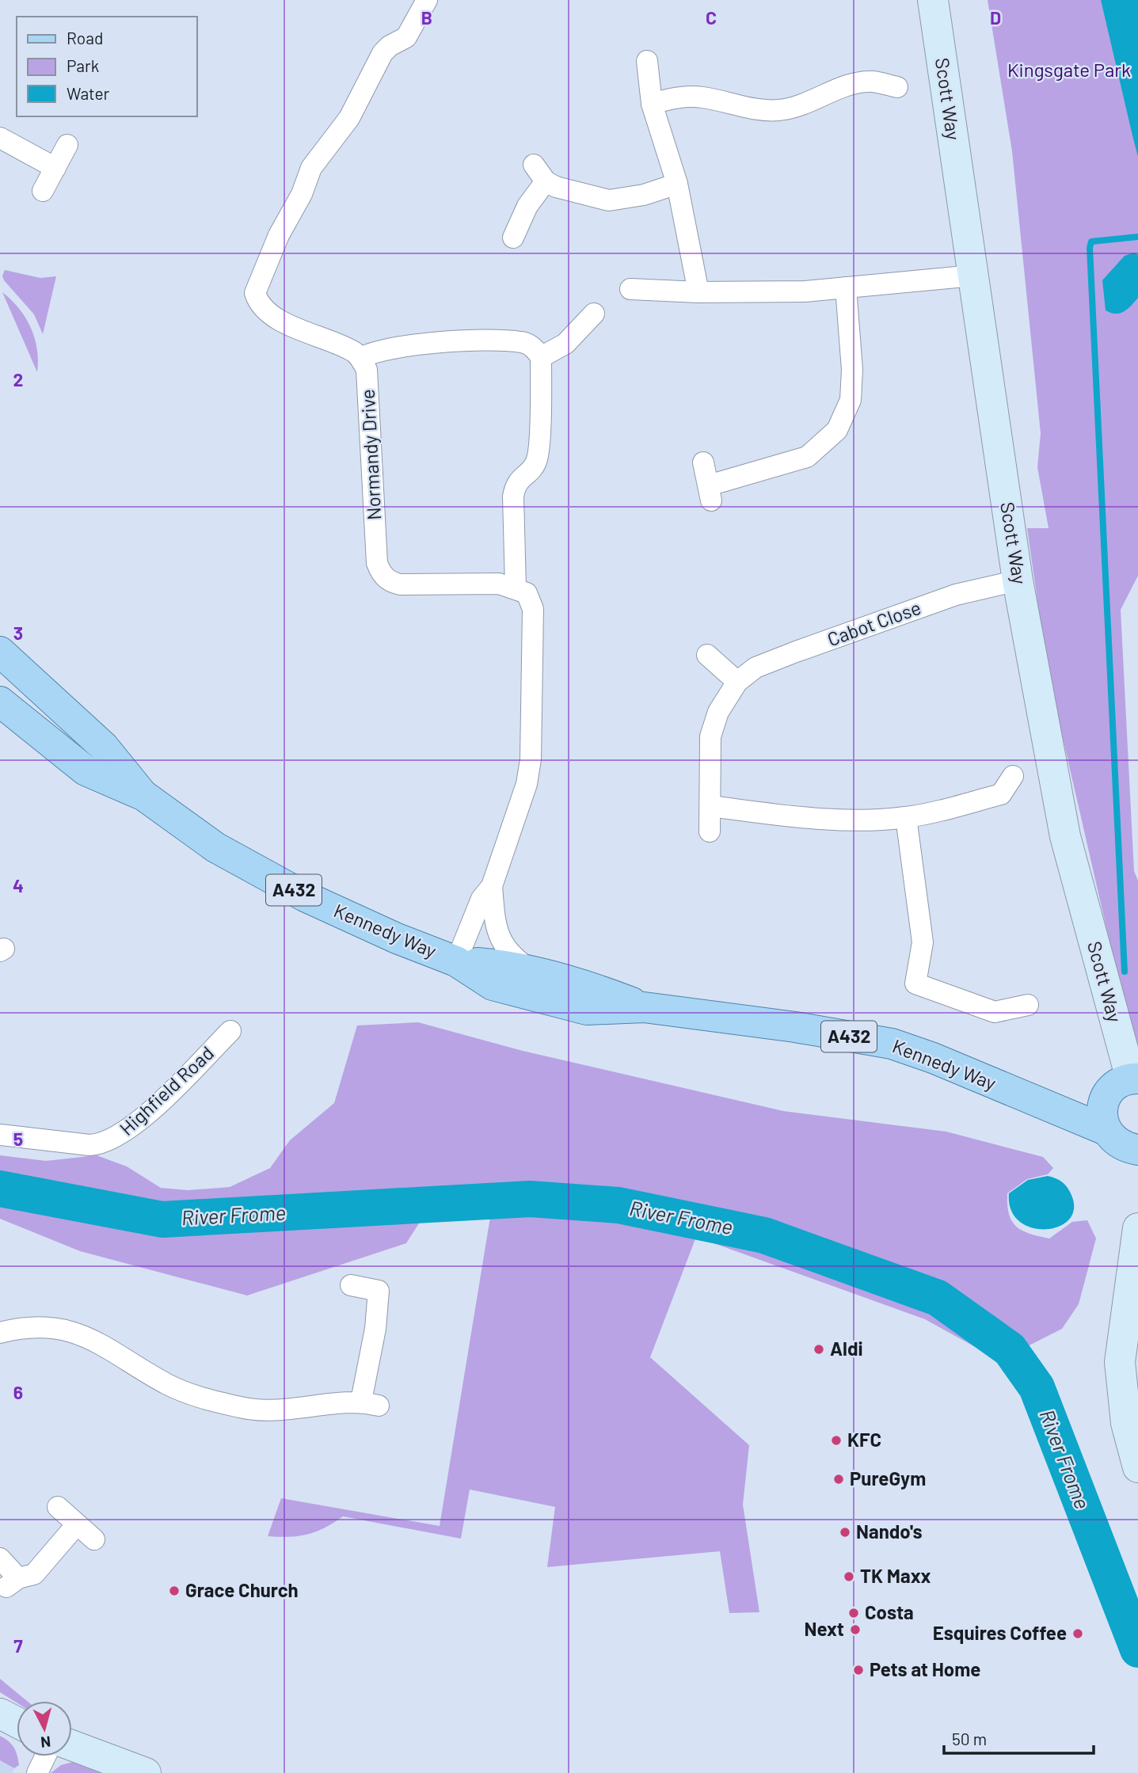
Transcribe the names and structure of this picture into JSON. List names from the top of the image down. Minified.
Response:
{"streets":{"main road":["A432","Kennedy Way"],"street":["Scott Way","Normandy Drive","Cabot Close","Highfield Road"]},"crossings":[["Scott Way","Cabot Close"],["A432","Kennedy Way"]],"water":["River Frome"],"parks":["Kingsgate Park"],"places":["Aldi","KFC","PureGym","Nando's","TK Maxx","Grace Church","Costa","Next","Esquires Coffee","Pets at Home"],"legend":["Road","Park","Water"],"scale_bar":"50 m","north":"bottom","grid":{"columns":["B","C","D"],"rows":["2","3","4","5","6","7"]}}
